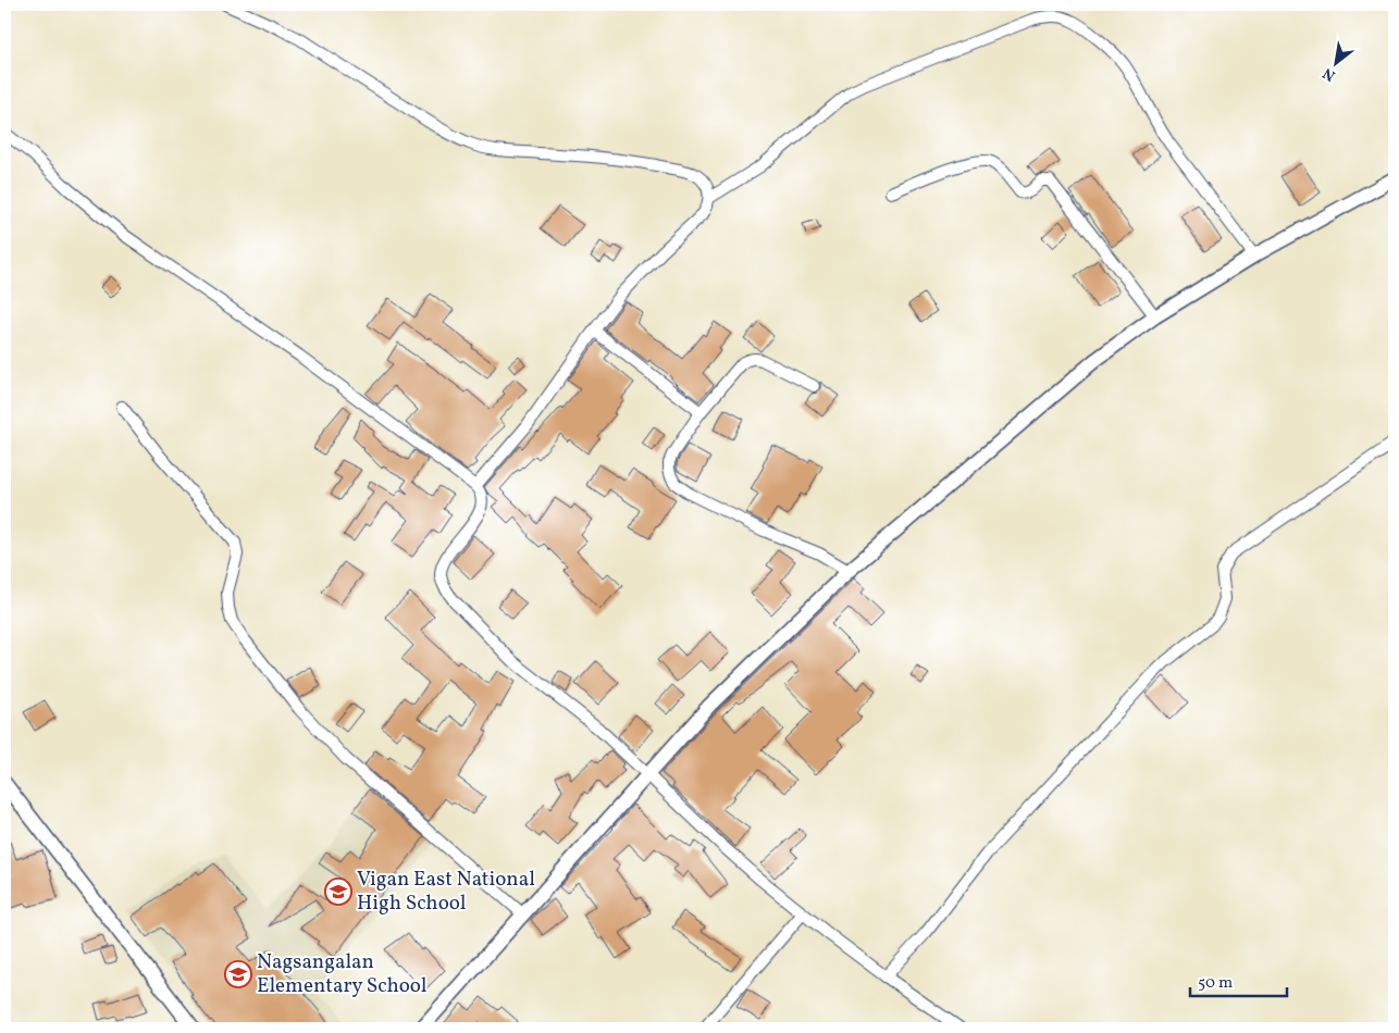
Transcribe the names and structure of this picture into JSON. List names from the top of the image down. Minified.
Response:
{"places":{"school or university":["Vigan East National High School","Nagsangalan Elementary School"]},"scale_bar":"50 m","north":"bottom left"}
